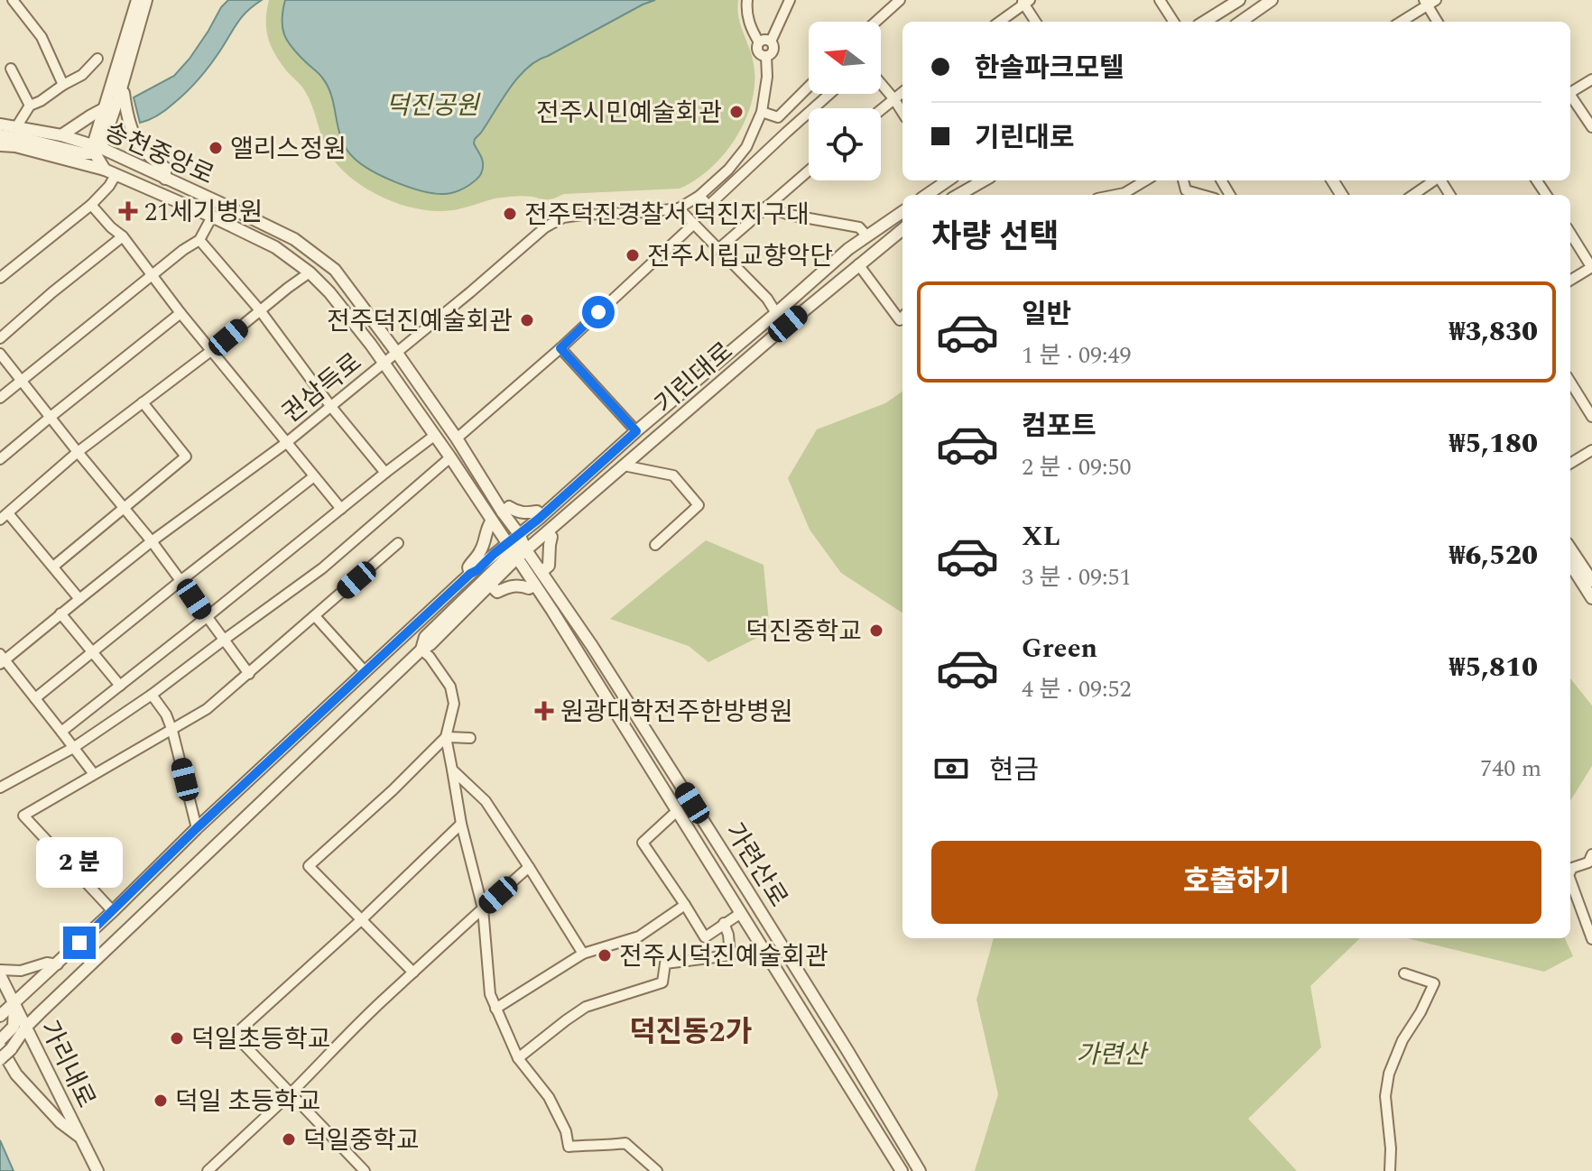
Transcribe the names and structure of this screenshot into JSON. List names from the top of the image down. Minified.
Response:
{"streets":{"street":["송천중앙로","기린대로","권삼득로","가련산로","가리내로"]},"crossings":[["송천중앙로","기린대로"],["송천중앙로","권삼득로"],["송천중앙로","가련산로"],["기린대로","가련산로"],["기린대로","가리내로"]],"districts":["덕진동2가"],"parks":["덕진공원","가련산"],"places":{"other":["전주시민예술회관","앨리스정원","전주덕진경찰서 덕진지구대","전주시립교향악단","전주덕진예술회관","덕진중학교","전주시덕진예술회관","덕일초등학교","덕일 초등학교","덕일중학교"],"health":["21세기병원","원광대학전주한방병원"]},"north":"left","page":{"banner":["한솔파크모텔","기린대로"],"heading":"차량 선택","list":[{"name":"일반","note":"1 분 · 09:49","value":"₩3,830"},{"name":"컴포트","note":"2 분 · 09:50","value":"₩5,180"},{"name":"XL","note":"3 분 · 09:51","value":"₩6,520"},{"name":"Green","note":"4 분 · 09:52","value":"₩5,810"}],"pay":["현금","740 m"],"buttons":"호출하기","bubble":"2 분"}}
